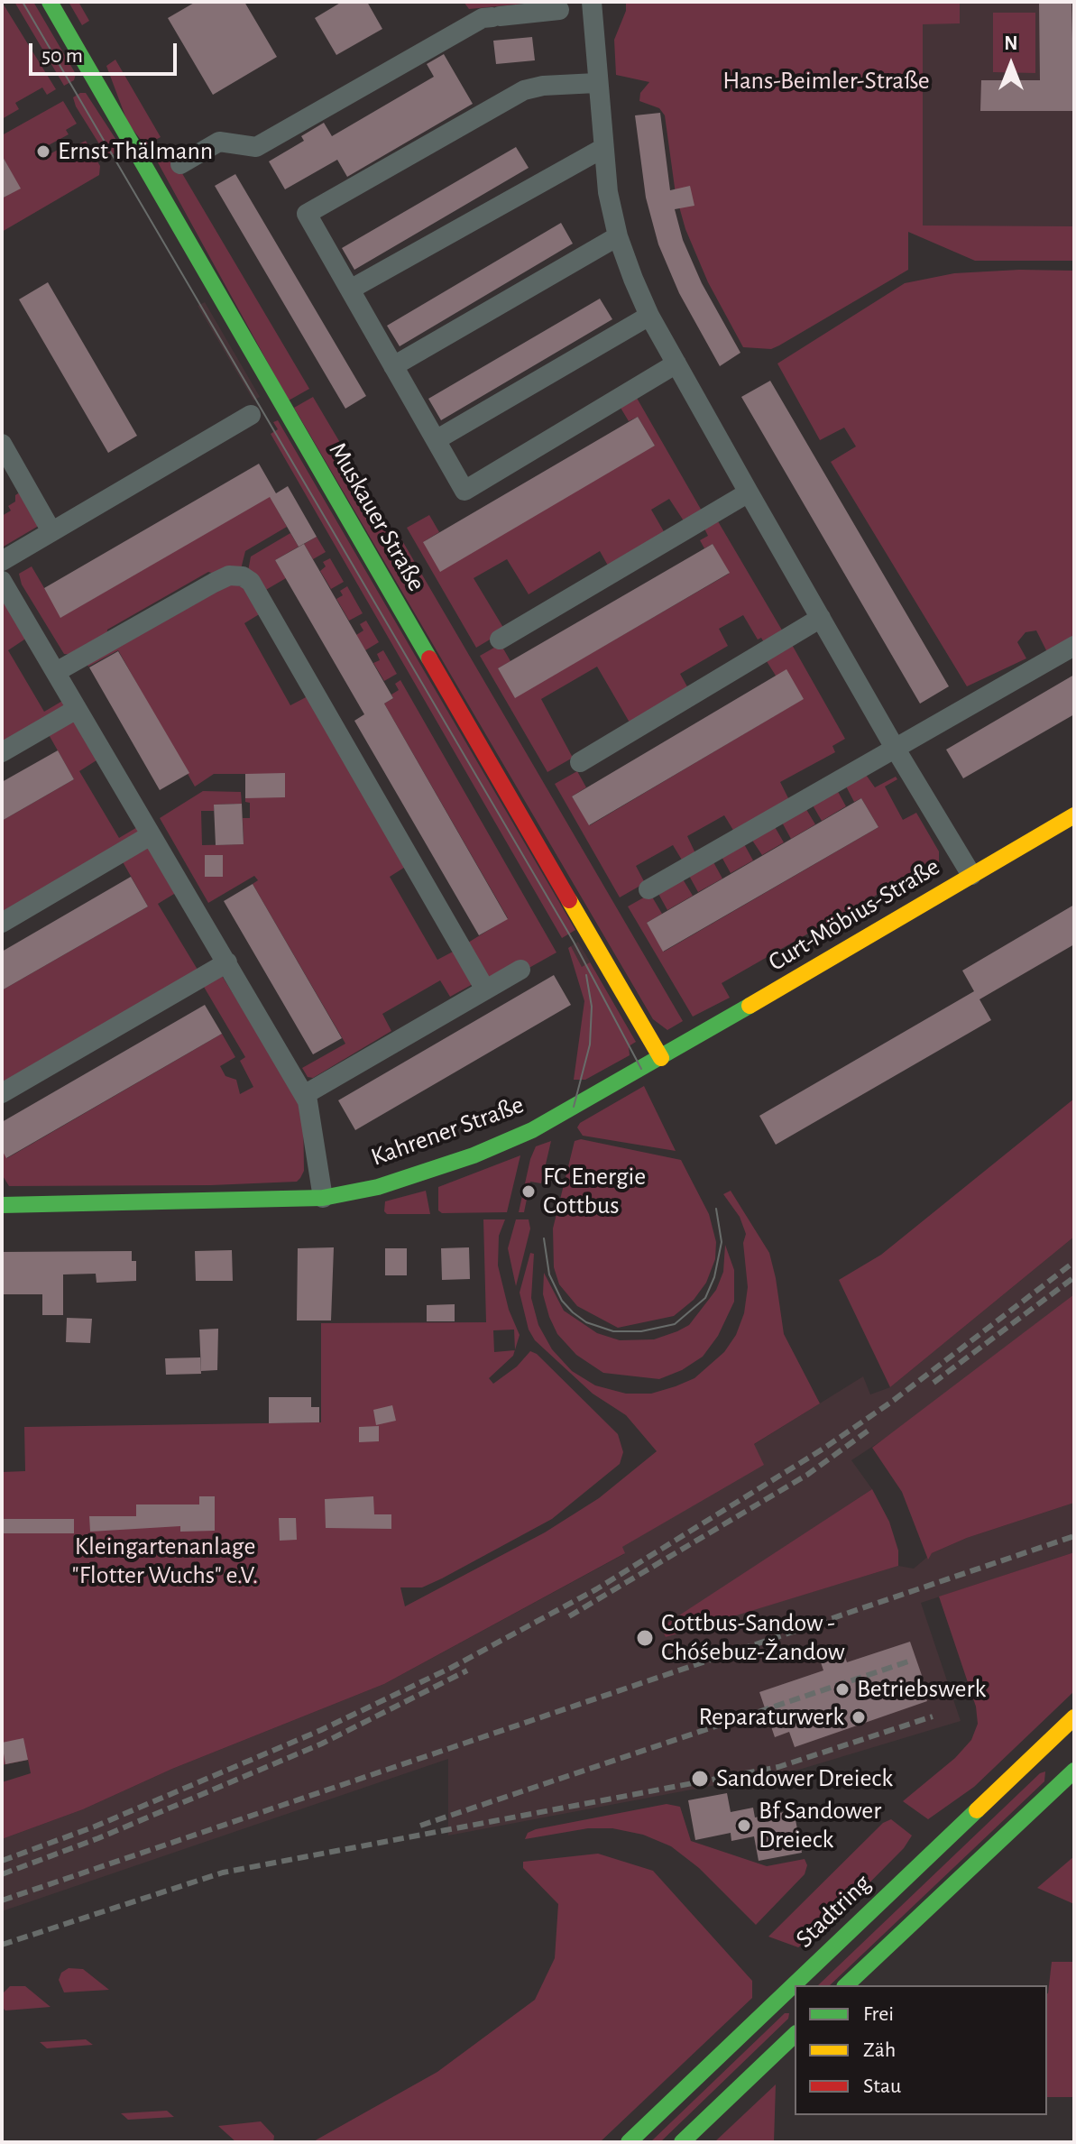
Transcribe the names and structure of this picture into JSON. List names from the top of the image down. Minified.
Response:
{"streets":{"street":["Muskauer Straße","Curt-Möbius-Straße","Kahrener Straße","Stadtring"]},"crossings":[["Muskauer Straße","Curt-Möbius-Straße"],["Muskauer Straße","Kahrener Straße"],["Curt-Möbius-Straße","Kahrener Straße"]],"parks":["Hans-Beimler-Straße","Kleingartenanlage \"Flotter Wuchs\" e.V."],"places":["Ernst Thälmann","FC Energie Cottbus","Cottbus-Sandow - Chóśebuz-Žandow","Betriebswerk","Reparaturwerk","Sandower Dreieck","Bf Sandower Dreieck"],"legend":["Frei","Zäh","Stau"],"scale_bar":"50 m","north":"top"}
